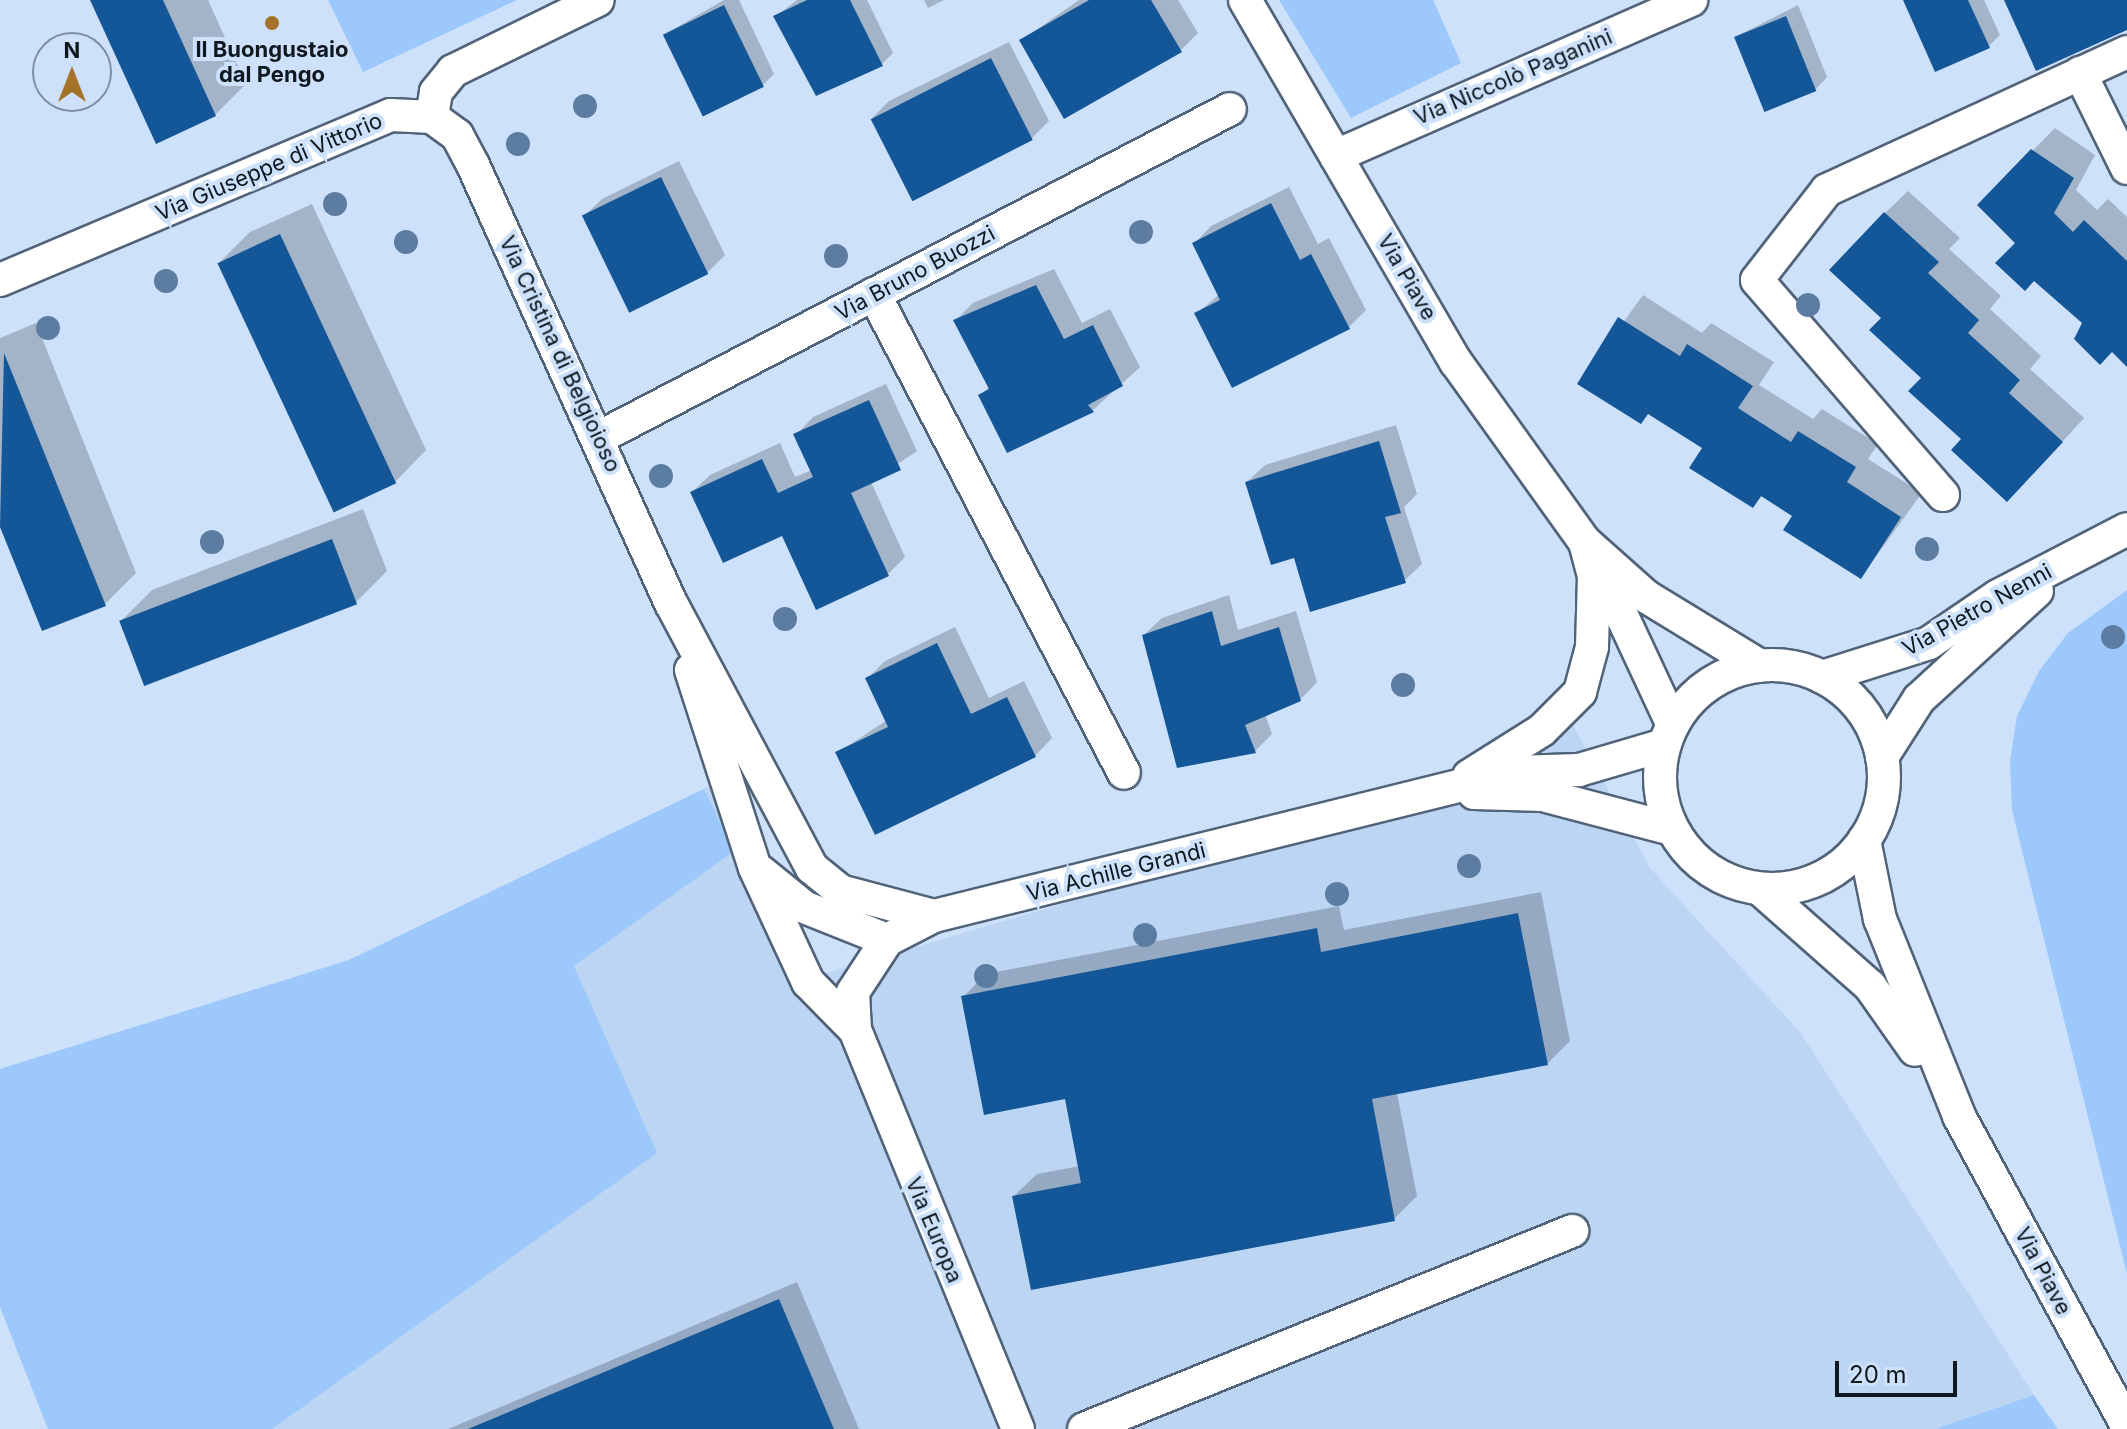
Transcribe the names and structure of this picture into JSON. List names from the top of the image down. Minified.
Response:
{"streets":{"street":["Via Niccolò Paganini","Via Giuseppe di Vittorio","Via Bruno Buozzi","Via Piave","Via Cristina di Belgioioso","Via Pietro Nenni","Via Achille Grandi","Via Europa"]},"crossings":[["Via Niccolò Paganini","Via Piave"],["Via Giuseppe di Vittorio","Via Cristina di Belgioioso"],["Via Bruno Buozzi","Via Cristina di Belgioioso"],["Via Piave","Via Pietro Nenni"],["Via Piave","Via Achille Grandi"],["Via Cristina di Belgioioso","Via Achille Grandi"],["Via Cristina di Belgioioso","Via Europa"],["Via Pietro Nenni","Via Achille Grandi"],["Via Achille Grandi","Via Europa"]],"places":["Il Buongustaio dal Pengo"],"scale_bar":"20 m","north":"top"}
